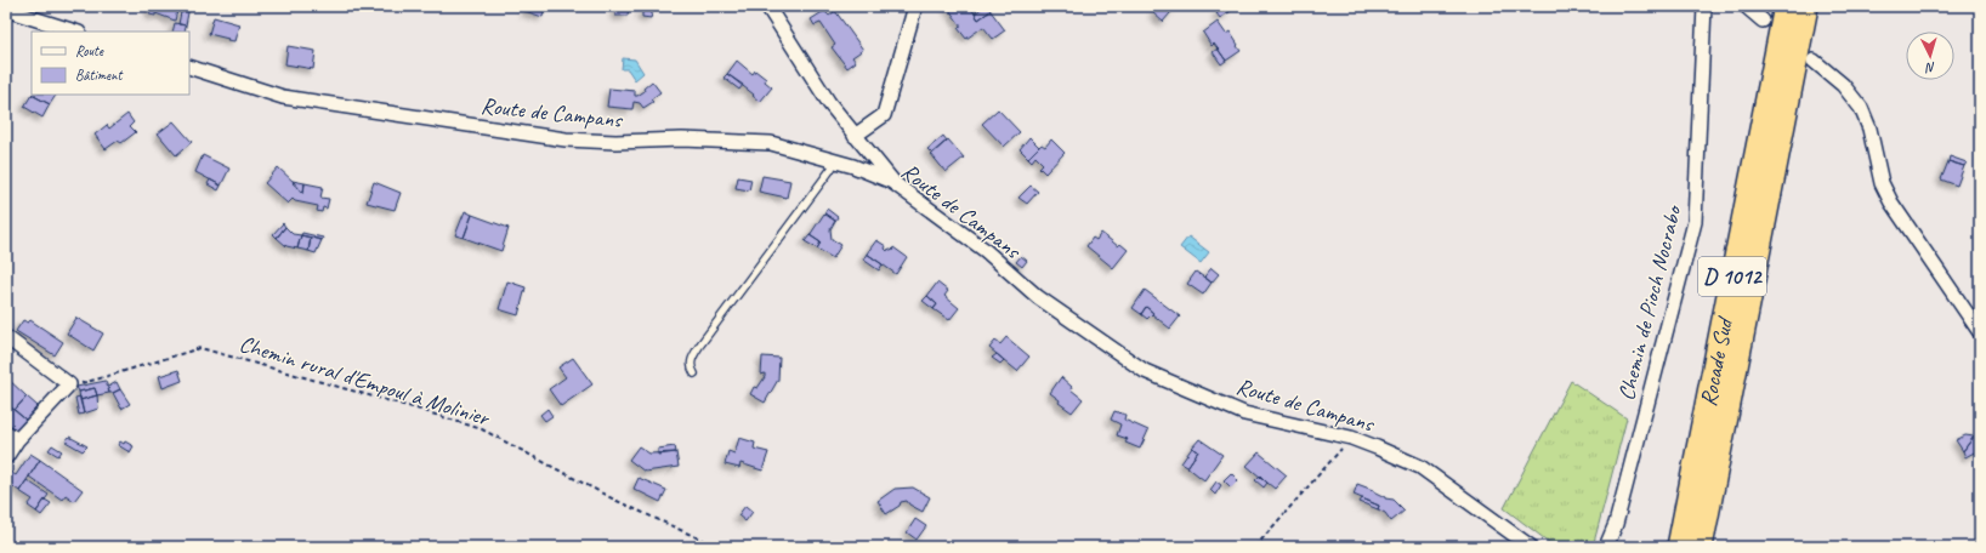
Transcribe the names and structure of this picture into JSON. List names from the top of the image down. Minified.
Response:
{"streets":{"highway":["D 1012","Rocade Sud"],"street":["Route de Campans","Chemin de Pioch Nocrabo"],"path":["Chemin rural d'Empoul à Molinier"]},"legend":["Route","Bâtiment"],"north":"bottom"}
